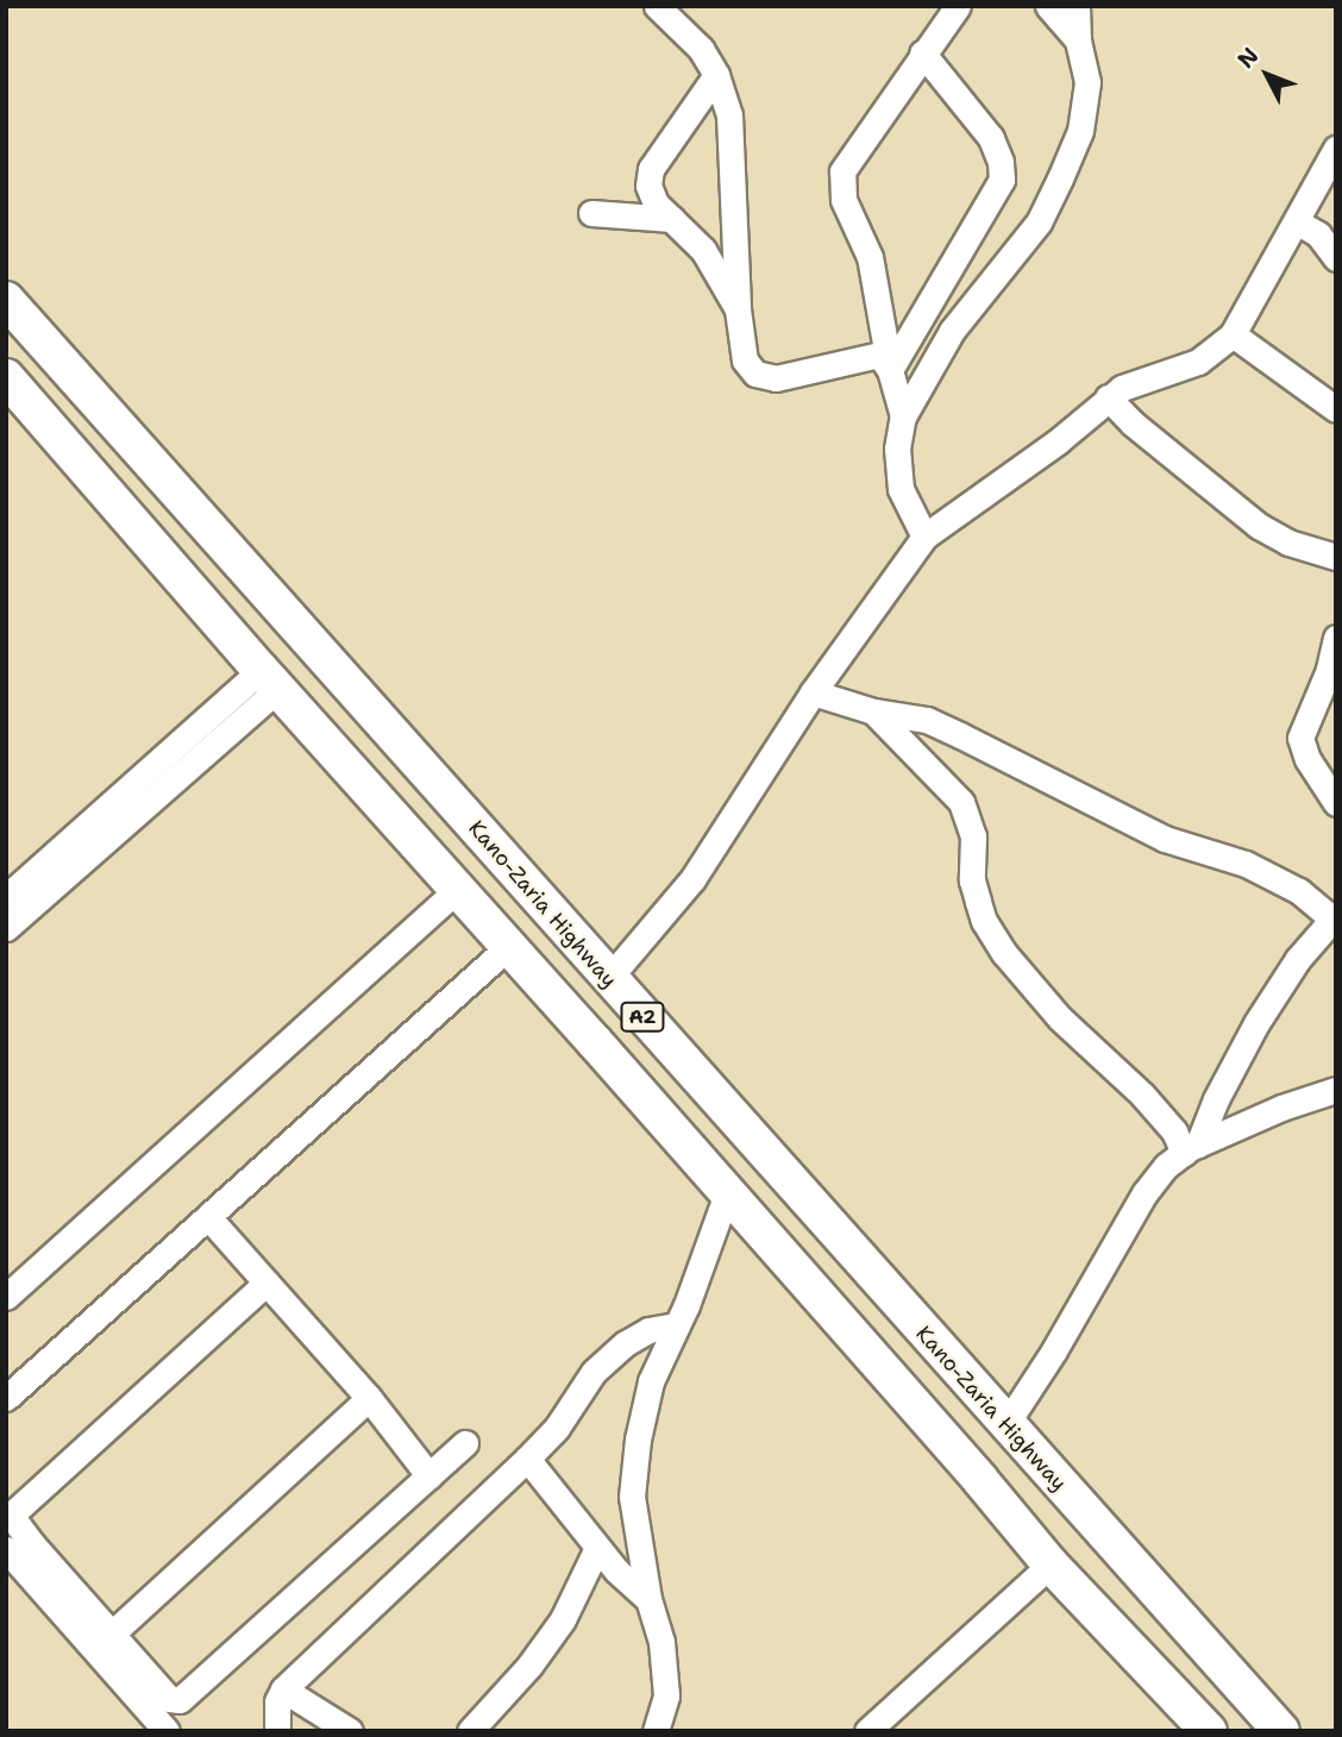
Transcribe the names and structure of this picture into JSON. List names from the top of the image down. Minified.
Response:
{"streets":{"highway":["Kano-Zaria Highway","A2"]},"north":"top left"}
